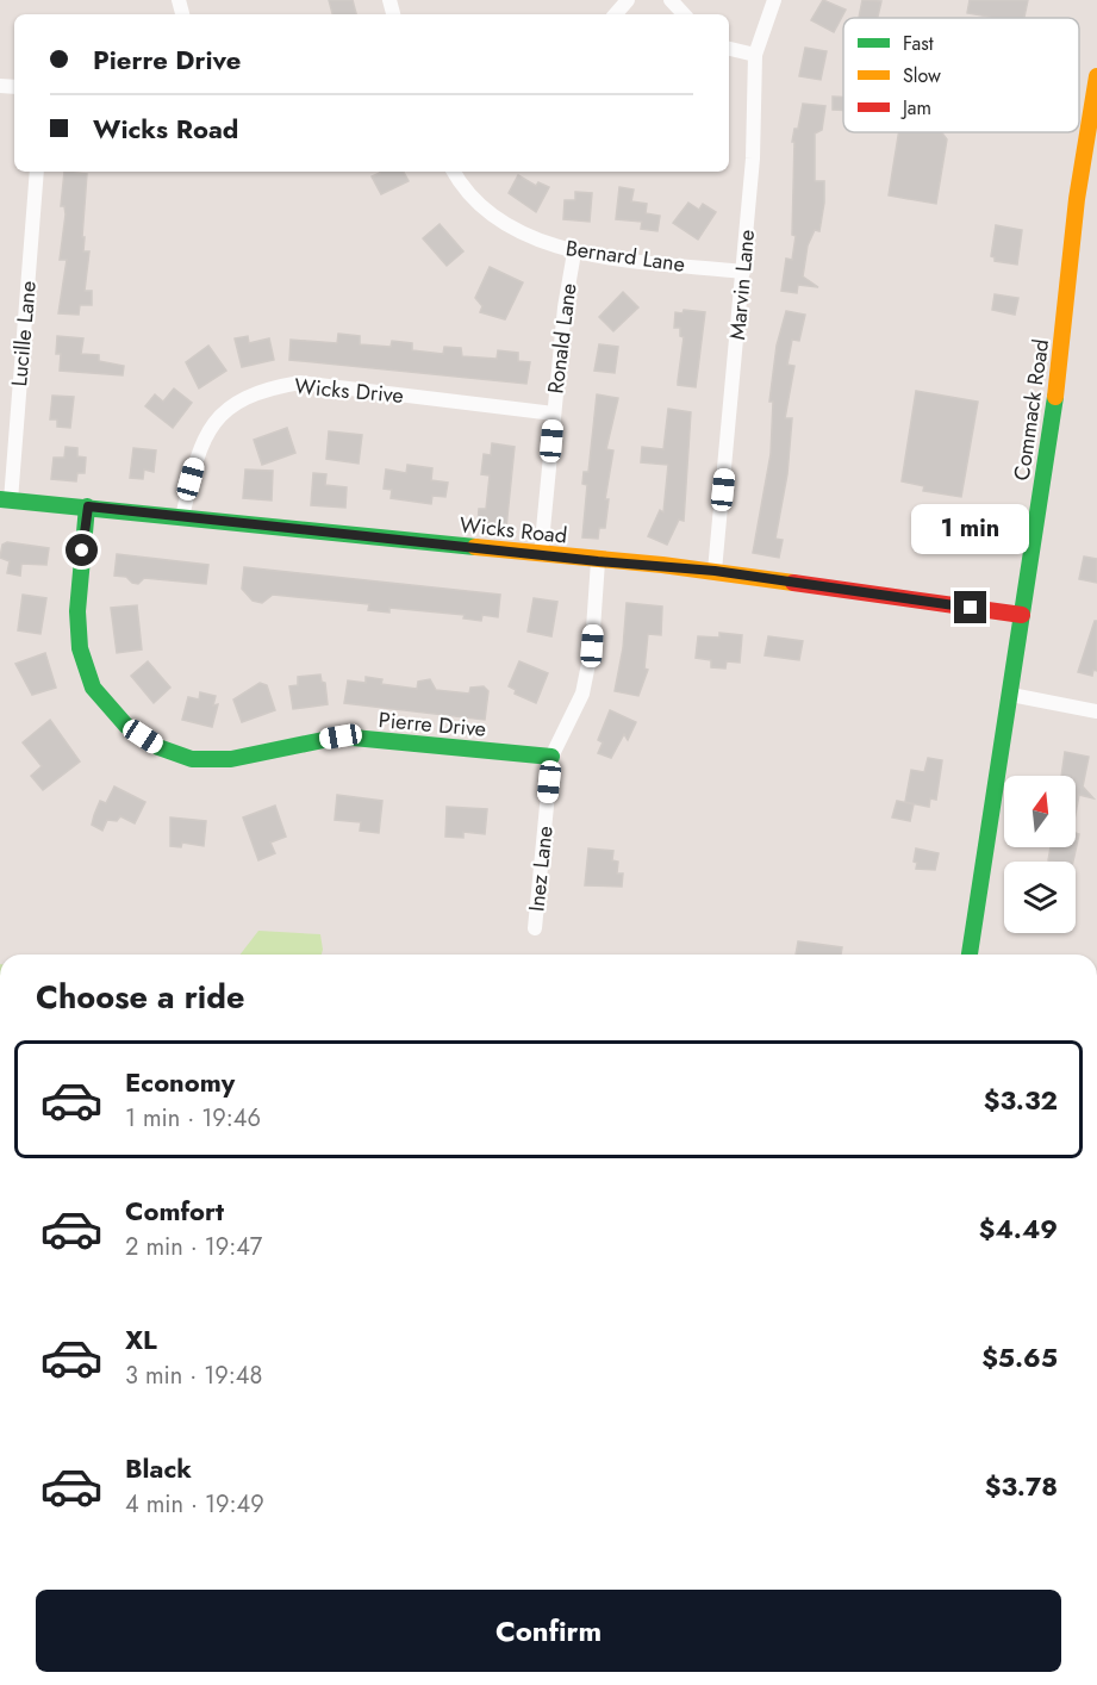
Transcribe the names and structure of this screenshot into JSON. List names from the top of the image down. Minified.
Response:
{"streets":{"street":["Bernard Lane","Marvin Lane","Lucille Lane","Ronald Lane","Wicks Drive","Commack Road","Wicks Road","Pierre Drive","Inez Lane"]},"crossings":[["Bernard Lane","Marvin Lane"],["Bernard Lane","Ronald Lane"],["Marvin Lane","Wicks Road"],["Lucille Lane","Wicks Road"],["Ronald Lane","Wicks Drive"],["Ronald Lane","Wicks Road"],["Wicks Drive","Wicks Road"],["Commack Road","Wicks Road"],["Wicks Road","Pierre Drive"],["Wicks Road","Inez Lane"],["Pierre Drive","Inez Lane"]],"legend":["Fast","Slow","Jam"],"north":"top","page":{"banner":["Pierre Drive","Wicks Road"],"bubble":"1 min","heading":"Choose a ride","list":[{"name":"Economy","note":"1 min · 19:46","value":"$3.32"},{"name":"Comfort","note":"2 min · 19:47","value":"$4.49"},{"name":"XL","note":"3 min · 19:48","value":"$5.65"},{"name":"Black","note":"4 min · 19:49","value":"$3.78"}],"buttons":"Confirm"}}
